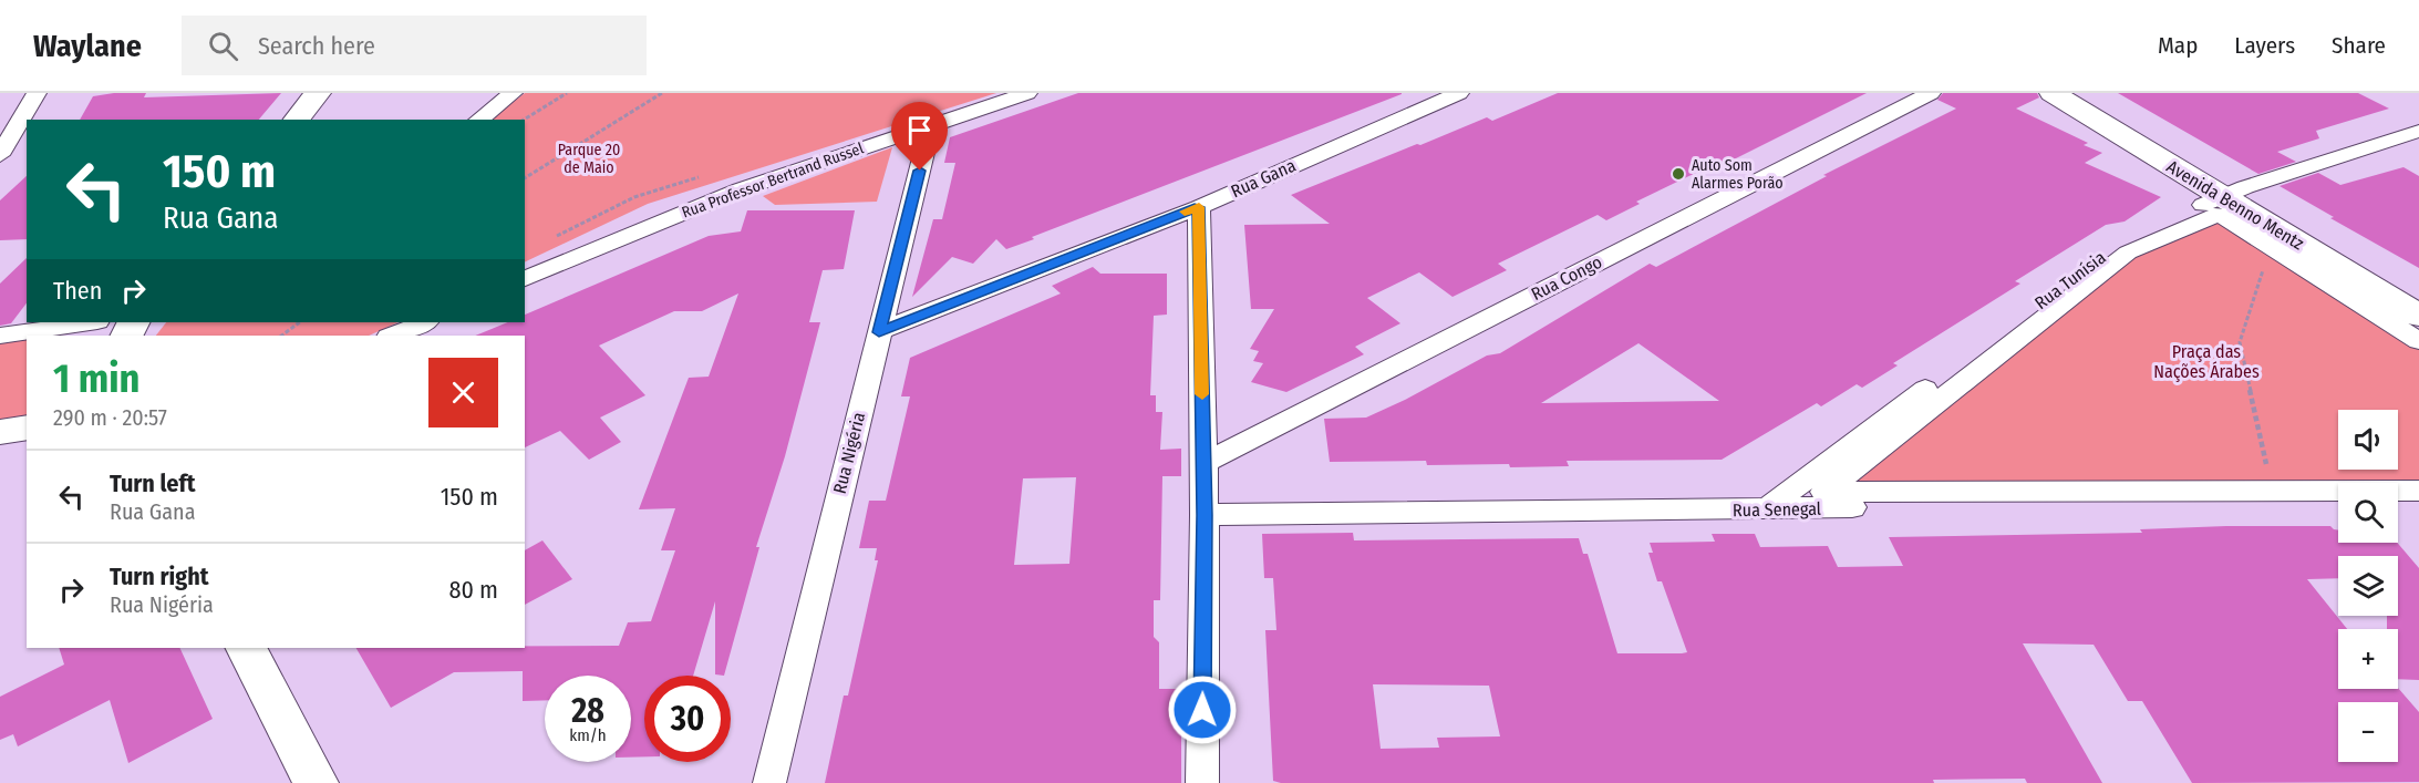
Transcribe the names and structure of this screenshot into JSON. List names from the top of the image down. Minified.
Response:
{"streets":{"street":["Rua Gana","Rua Professor Bertrand Russel","Avenida Benno Mentz","Rua Congo","Rua Tunísia","Rua Nigéria","Rua Senegal"]},"crossings":[["Rua Gana","Rua Nigéria"],["Rua Professor Bertrand Russel","Rua Nigéria"],["Avenida Benno Mentz","Rua Tunísia"],["Rua Tunísia","Rua Senegal"]],"parks":["Parque 20 de Maio","Praça das Nações Árabes"],"places":["Auto Som Alarmes Porão"],"page":{"header":"Waylane","search":"Search here","nav":["Map","Layers","Share"],"turn":["150 m","Rua Gana"],"then":"Then","heading":["1 min","290 m · 20:57"],"map_buttons":["+","−"],"list":[{"name":"Turn left","note":"Rua Gana","value":"150 m"},{"name":"Turn right","note":"Rua Nigéria","value":"80 m"}],"speed":"28 km/h","limit":"30"}}
